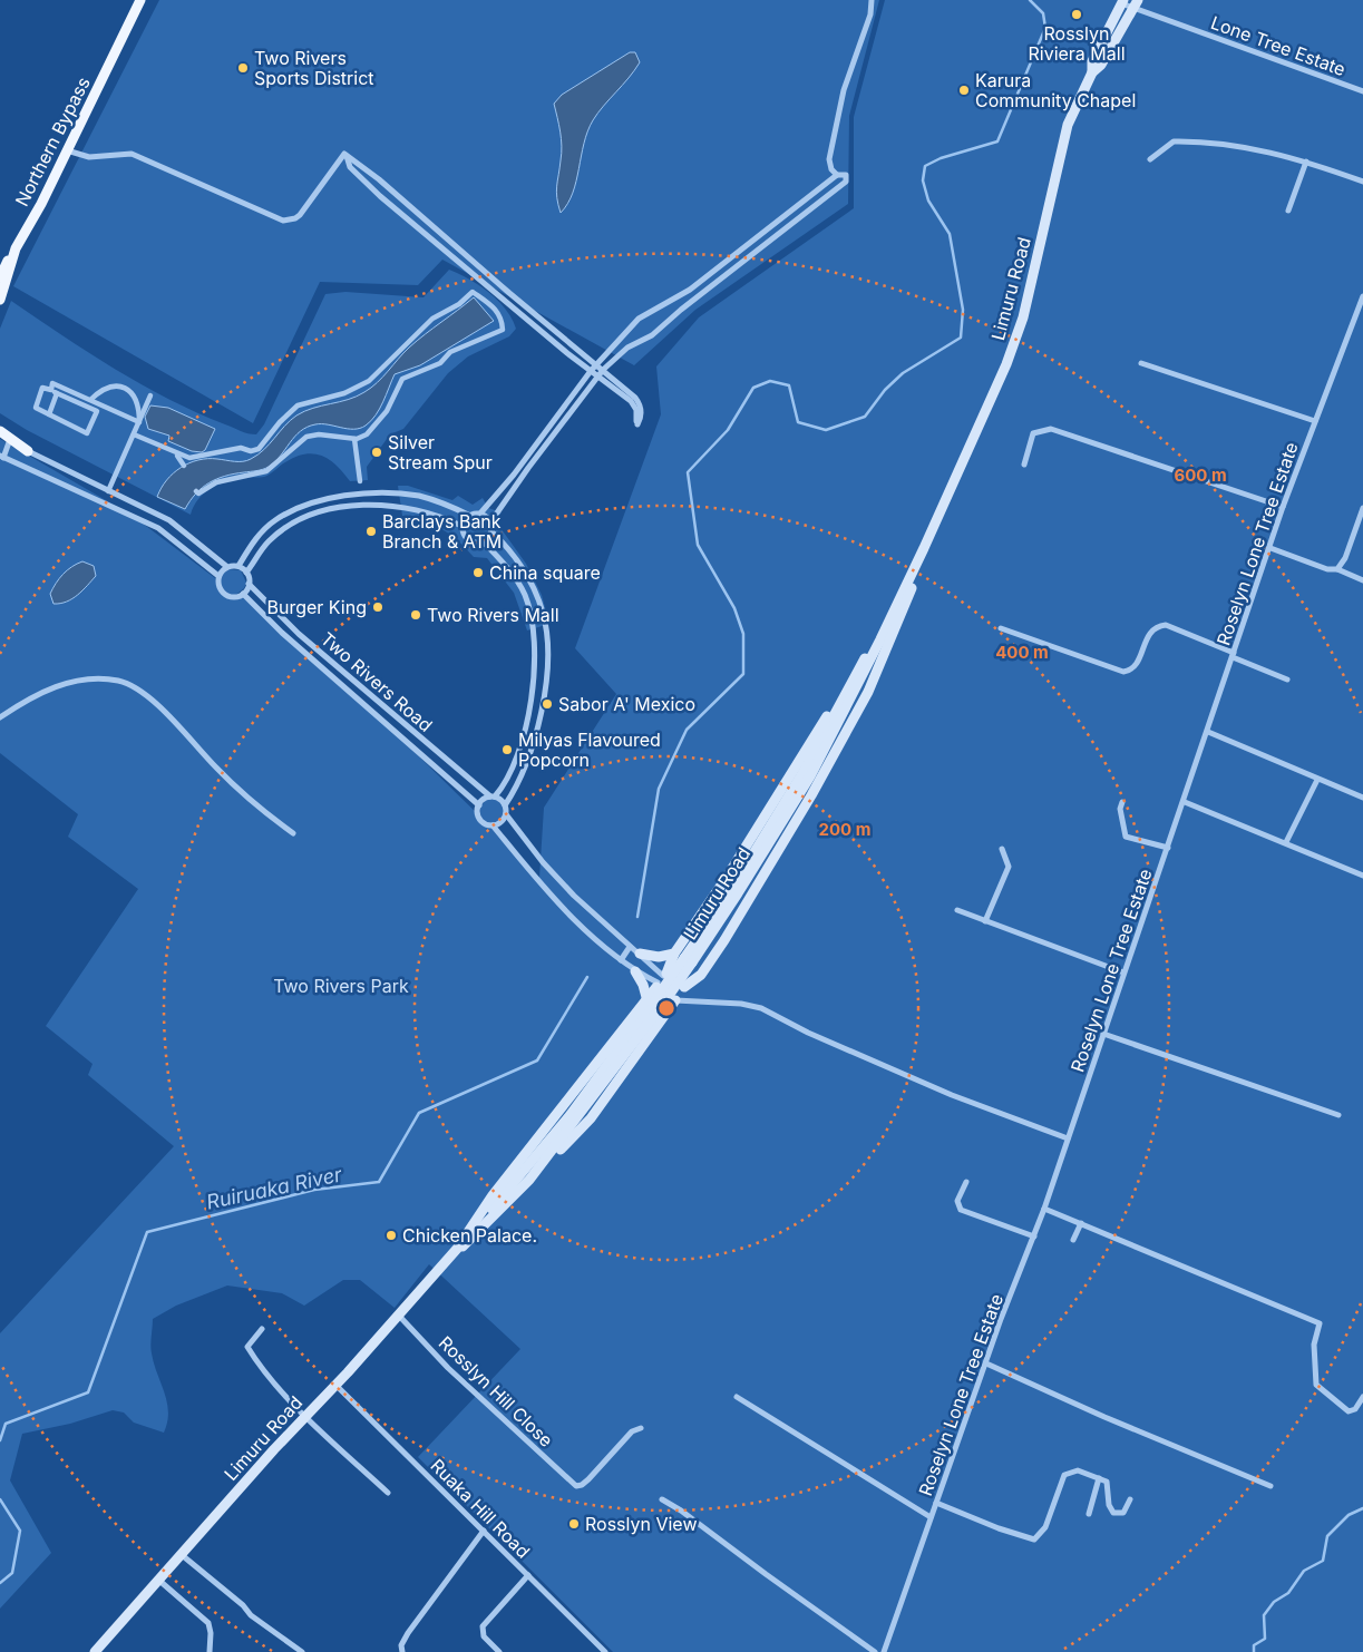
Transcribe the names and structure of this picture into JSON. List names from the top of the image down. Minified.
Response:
{"streets":{"main road":["Northern Bypass","Limuru Road"],"street":["Lone Tree Estate","Roselyn Lone Tree Estate","Two Rivers Road","Rosslyn Hill Close","Ruaka Hill Road"]},"crossings":[["Lone Tree Estate","Limuru Road"],["Limuru Road","Rosslyn Hill Close"],["Limuru Road","Ruaka Hill Road"]],"water":["Ruiruaka River"],"parks":["Two Rivers Park"],"places":["Rosslyn Riviera Mall","Two Rivers Sports District","Karura Community Chapel","Silver Stream Spur","Barclays Bank Branch & ATM","China square","Burger King","Two Rivers Mall","Sabor A' Mexico","Milyas Flavoured Popcorn","Chicken Palace.","Rosslyn View"],"rings":["600 m","400 m","200 m"]}
